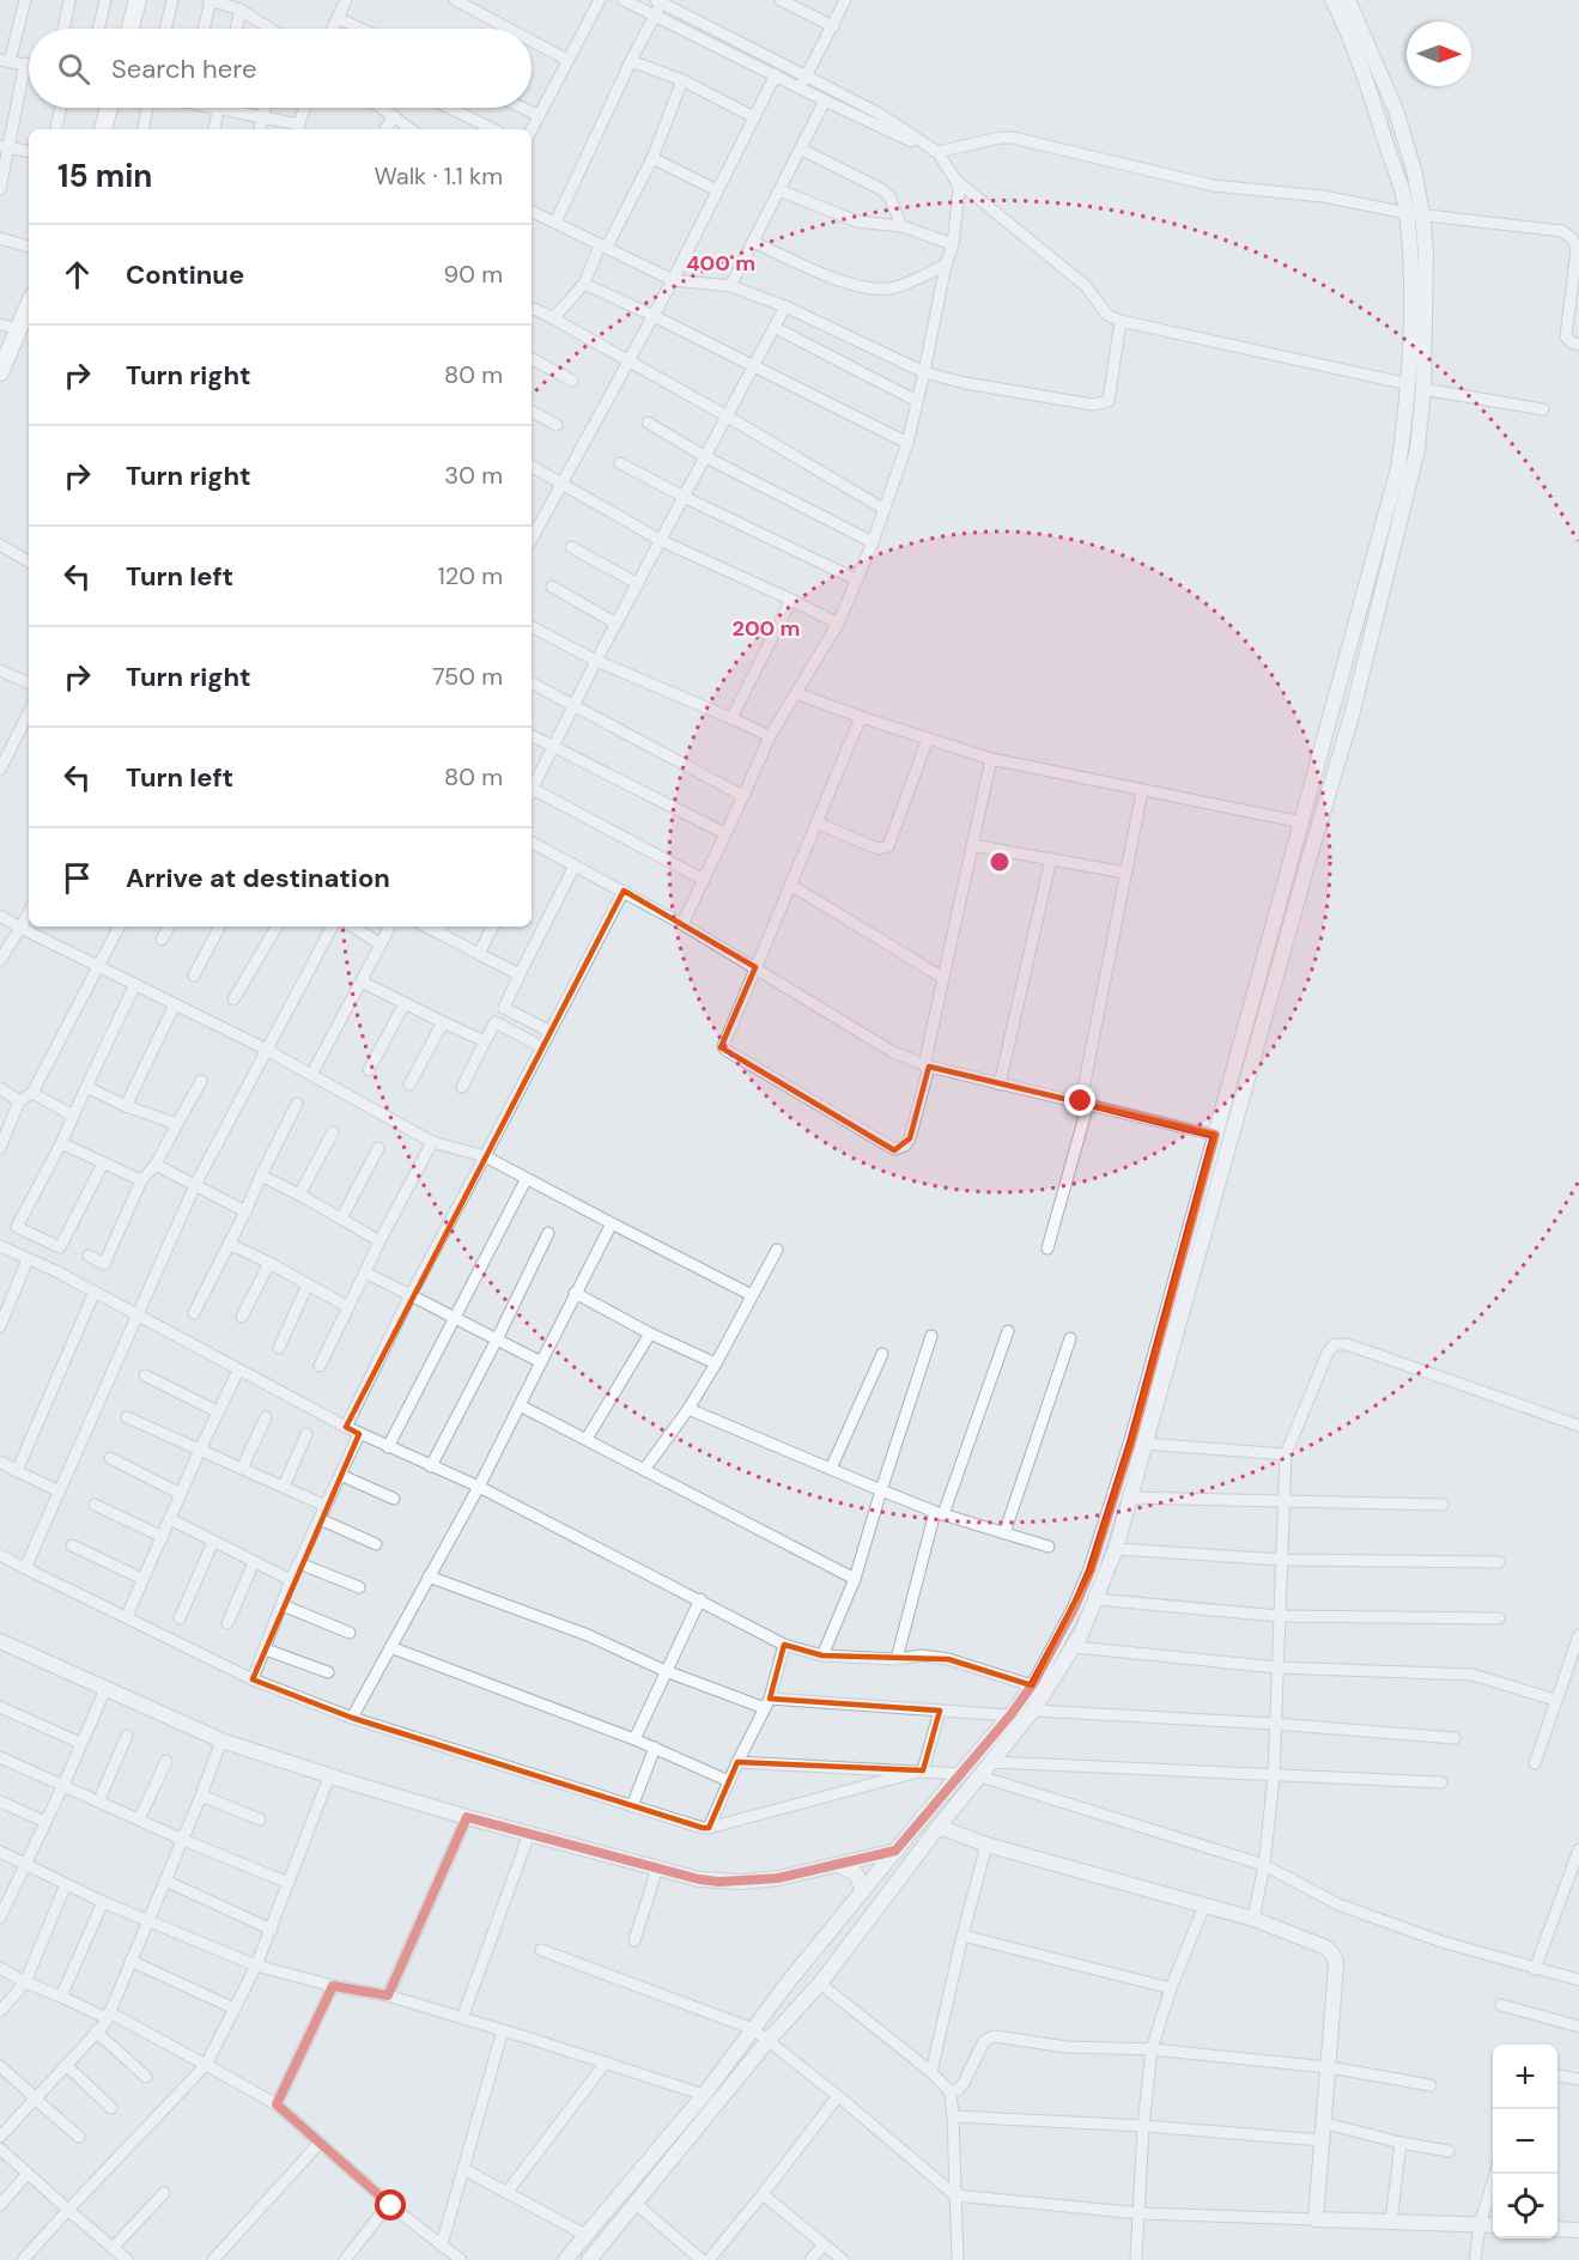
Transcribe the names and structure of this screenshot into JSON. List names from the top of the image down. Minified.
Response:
{"north":"right","page":{"search":"Search here","heading":["15 min","Walk · 1.1 km"],"list":[["Continue","90 m"],["Turn right","80 m"],["Turn right","30 m"],["Turn left","120 m"],["Turn right","750 m"],["Turn left","80 m"],"Arrive at destination"],"map_buttons":["+","−"]},"rings":["400 m","200 m"]}
